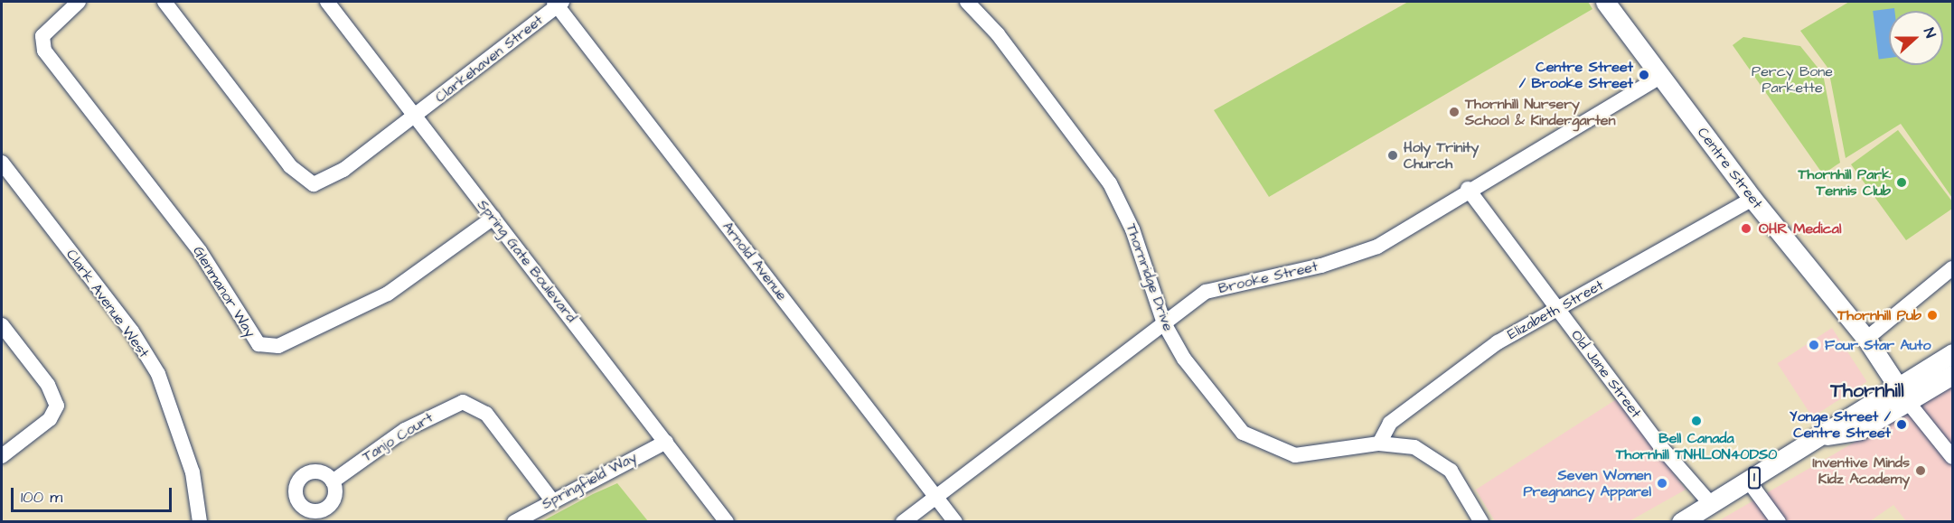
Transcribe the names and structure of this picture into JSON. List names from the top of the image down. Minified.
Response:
{"streets":{"main road":["Centre Street","1"],"street":["Clarkehaven Street","Spring Gate Boulevard","Arnold Avenue","Thornridge Drive","Brooke Street","Glenmanor Way","Clark Avenue West","Elizabeth Street","Old Jane Street","Tanjo Court","Springfield Way"]},"crossings":[["Clarkehaven Street","Spring Gate Boulevard"],["Clarkehaven Street","Arnold Avenue"],["Centre Street","Brooke Street"],["Centre Street","Elizabeth Street"],["Centre Street","1"],["Spring Gate Boulevard","Glenmanor Way"],["Spring Gate Boulevard","Springfield Way"],["Arnold Avenue","Brooke Street"],["Thornridge Drive","Brooke Street"],["Thornridge Drive","Elizabeth Street"],["Brooke Street","Old Jane Street"],["Elizabeth Street","Old Jane Street"],["Old Jane Street","1"],["Tanjo Court","Springfield Way"]],"districts":["Thornhill"],"parks":["Percy Bone Parkette"],"places":["Centre Street / Brooke Street","Thornhill Nursery School & Kindergarten","Holy Trinity Church","Thornhill Park Tennis Club","OHR Medical","Thornhill Pub","Four Star Auto","Bell Canada Thornhill TNHLON40DS0","Yonge Street / Centre Street","Inventive Minds Kidz Academy","Seven Women Pregnancy Apparel"],"scale_bar":"100 m","north":"right"}
